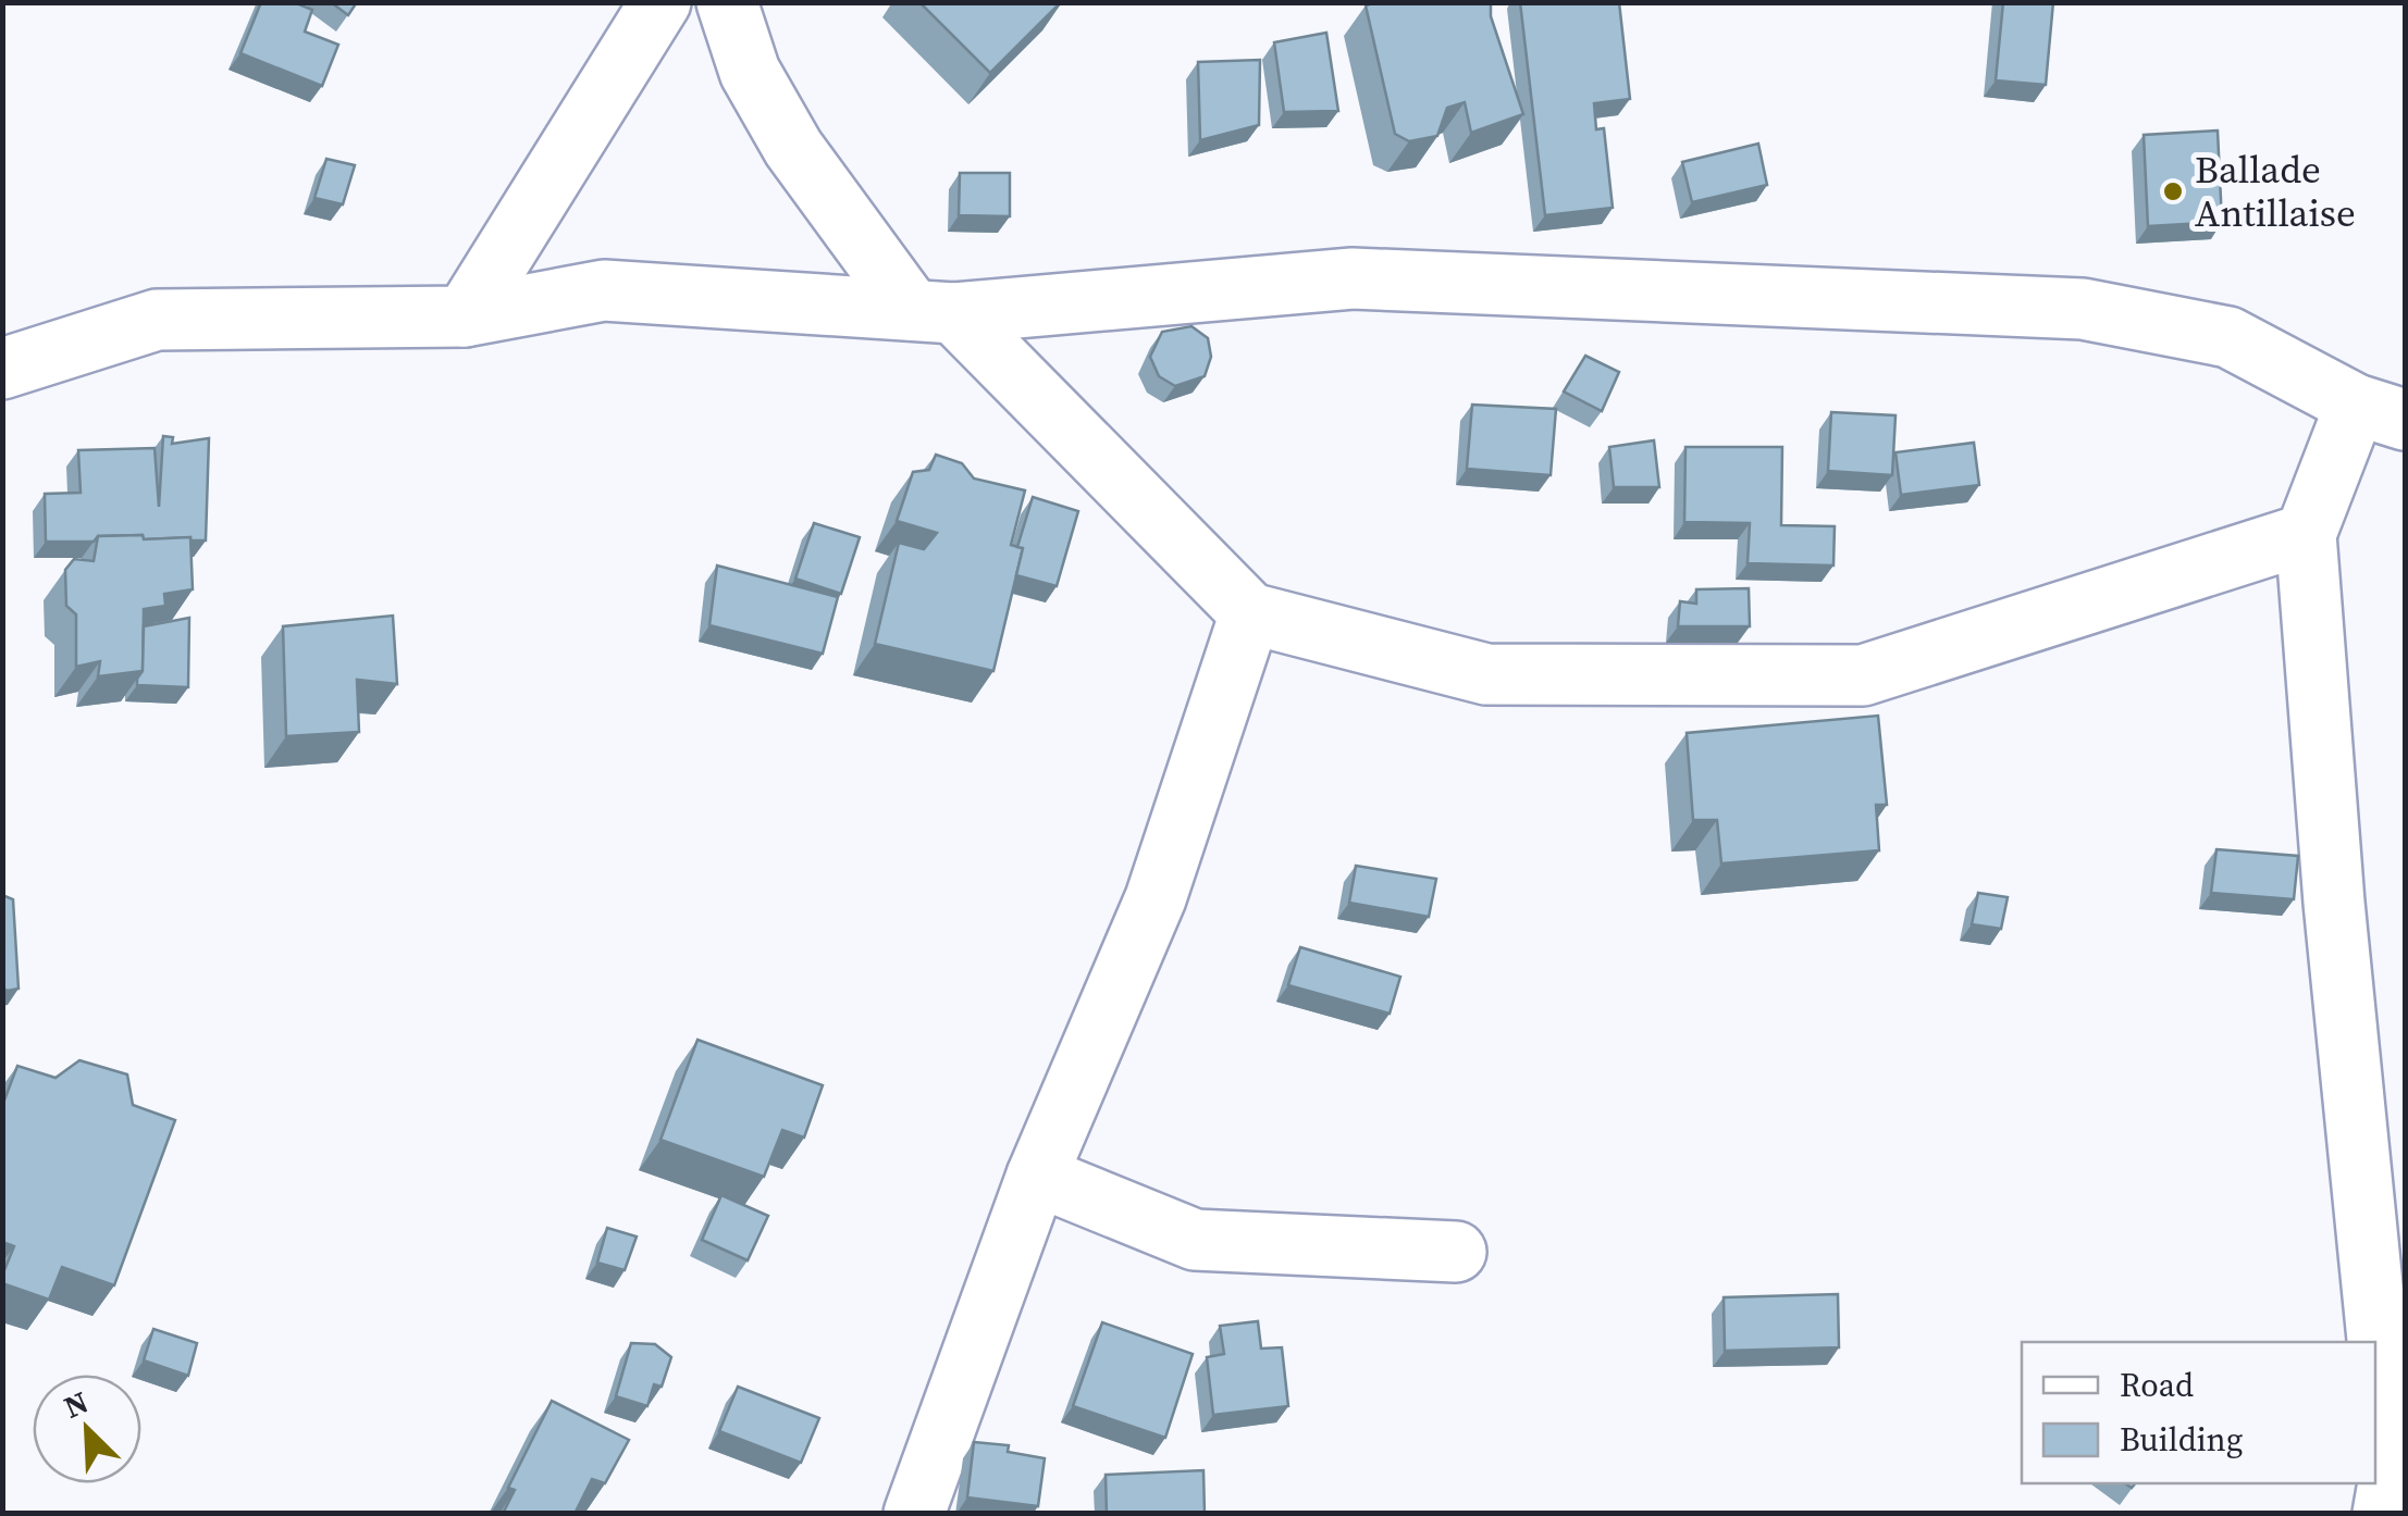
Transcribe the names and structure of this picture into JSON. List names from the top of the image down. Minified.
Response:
{"places":["Ballade Antillaise"],"legend":["Road","Building"],"north":"top left"}
